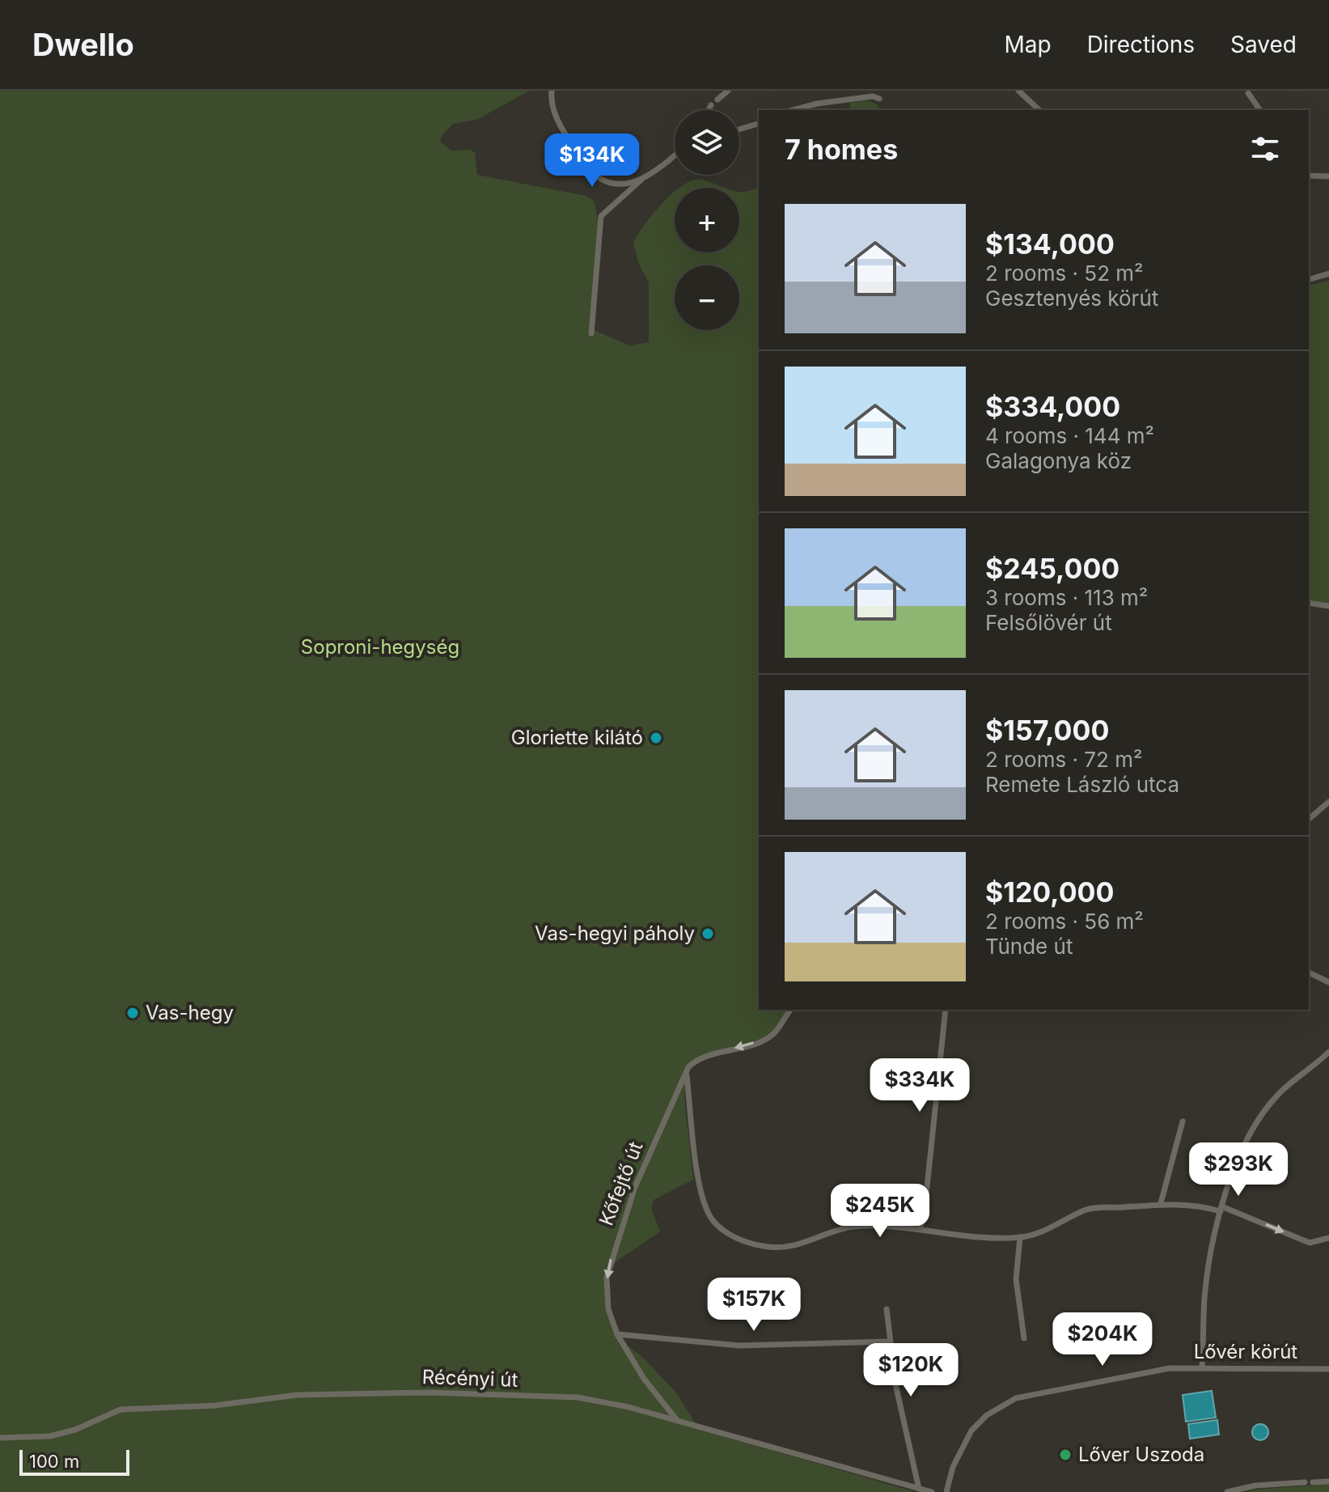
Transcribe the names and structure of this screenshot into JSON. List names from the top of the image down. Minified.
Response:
{"streets":{"street":["Kőfejtő út","Lővér körút","Récényi út"]},"crossings":[["Kőfejtő út","Récényi út"]],"one_way":["Kőfejtő út"],"parks":["Soproni-hegység"],"places":["Gloriette kilátó","Vas-hegyi páholy","Vas-hegy","Lőver Uszoda"],"scale_bar":"100 m","page":{"header":"Dwello","nav":["Map","Directions","Saved"],"map_buttons":["+","−"],"heading":"7 homes","price":["$134K","$334K","$293K","$245K","$157K","$204K","$120K"],"list":[{"name":"$134,000","note":"2 rooms · 52 m² · Gesztenyés körút"},{"name":"$334,000","note":"4 rooms · 144 m² · Galagonya köz"},{"name":"$245,000","note":"3 rooms · 113 m² · Felsőlövér út"},{"name":"$157,000","note":"2 rooms · 72 m² · Remete László utca"},{"name":"$120,000","note":"2 rooms · 56 m² · Tünde út"}],"scale":"100 m"}}
